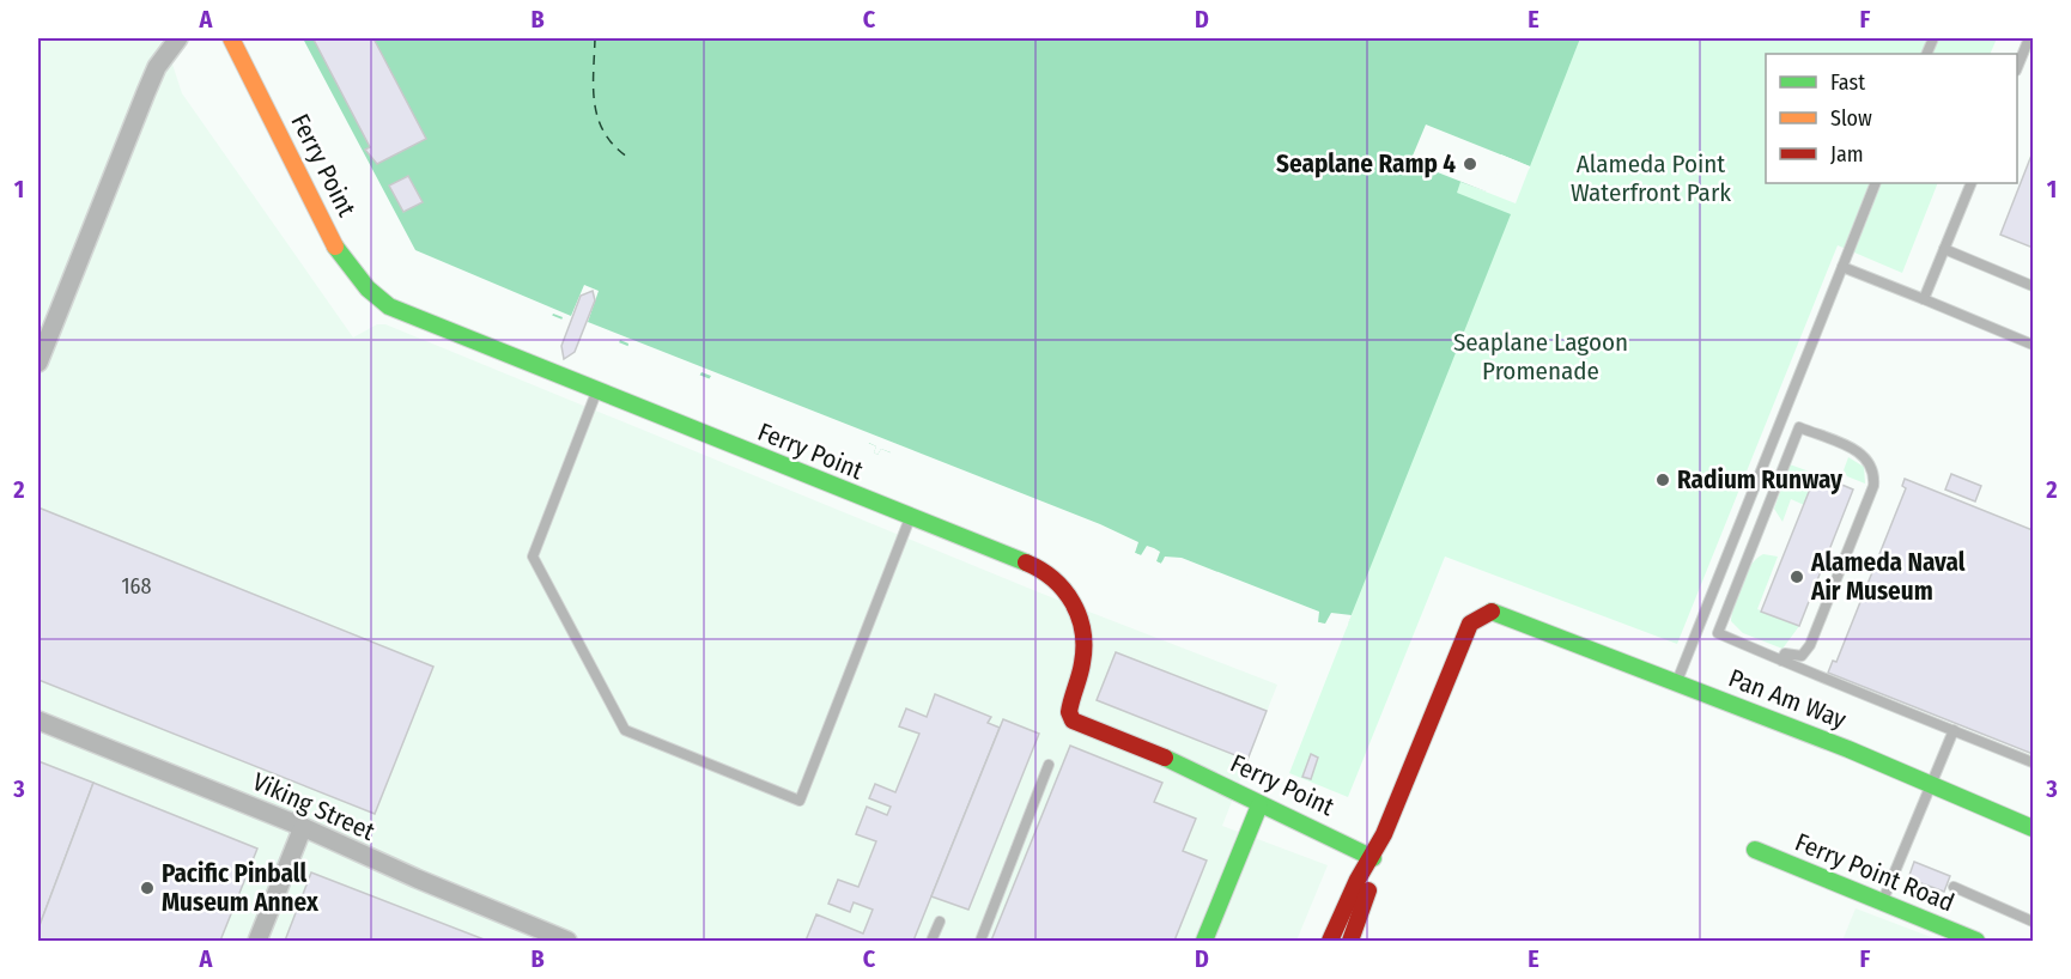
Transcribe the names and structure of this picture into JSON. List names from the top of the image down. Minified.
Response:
{"streets":{"street":["Ferry Point","Pan Am Way","Viking Street","Ferry Point Road"]},"crossings":[["Ferry Point","Pan Am Way"]],"parks":["Alameda Point Waterfront Park","Seaplane Lagoon Promenade"],"places":["Seaplane Ramp 4","Radium Runway","Alameda Naval Air Museum","Pacific Pinball Museum Annex"],"house_numbers":["168"],"legend":["Fast","Slow","Jam"],"grid":{"columns":["A","B","C","D","E","F"],"rows":["1","2","3"]}}
